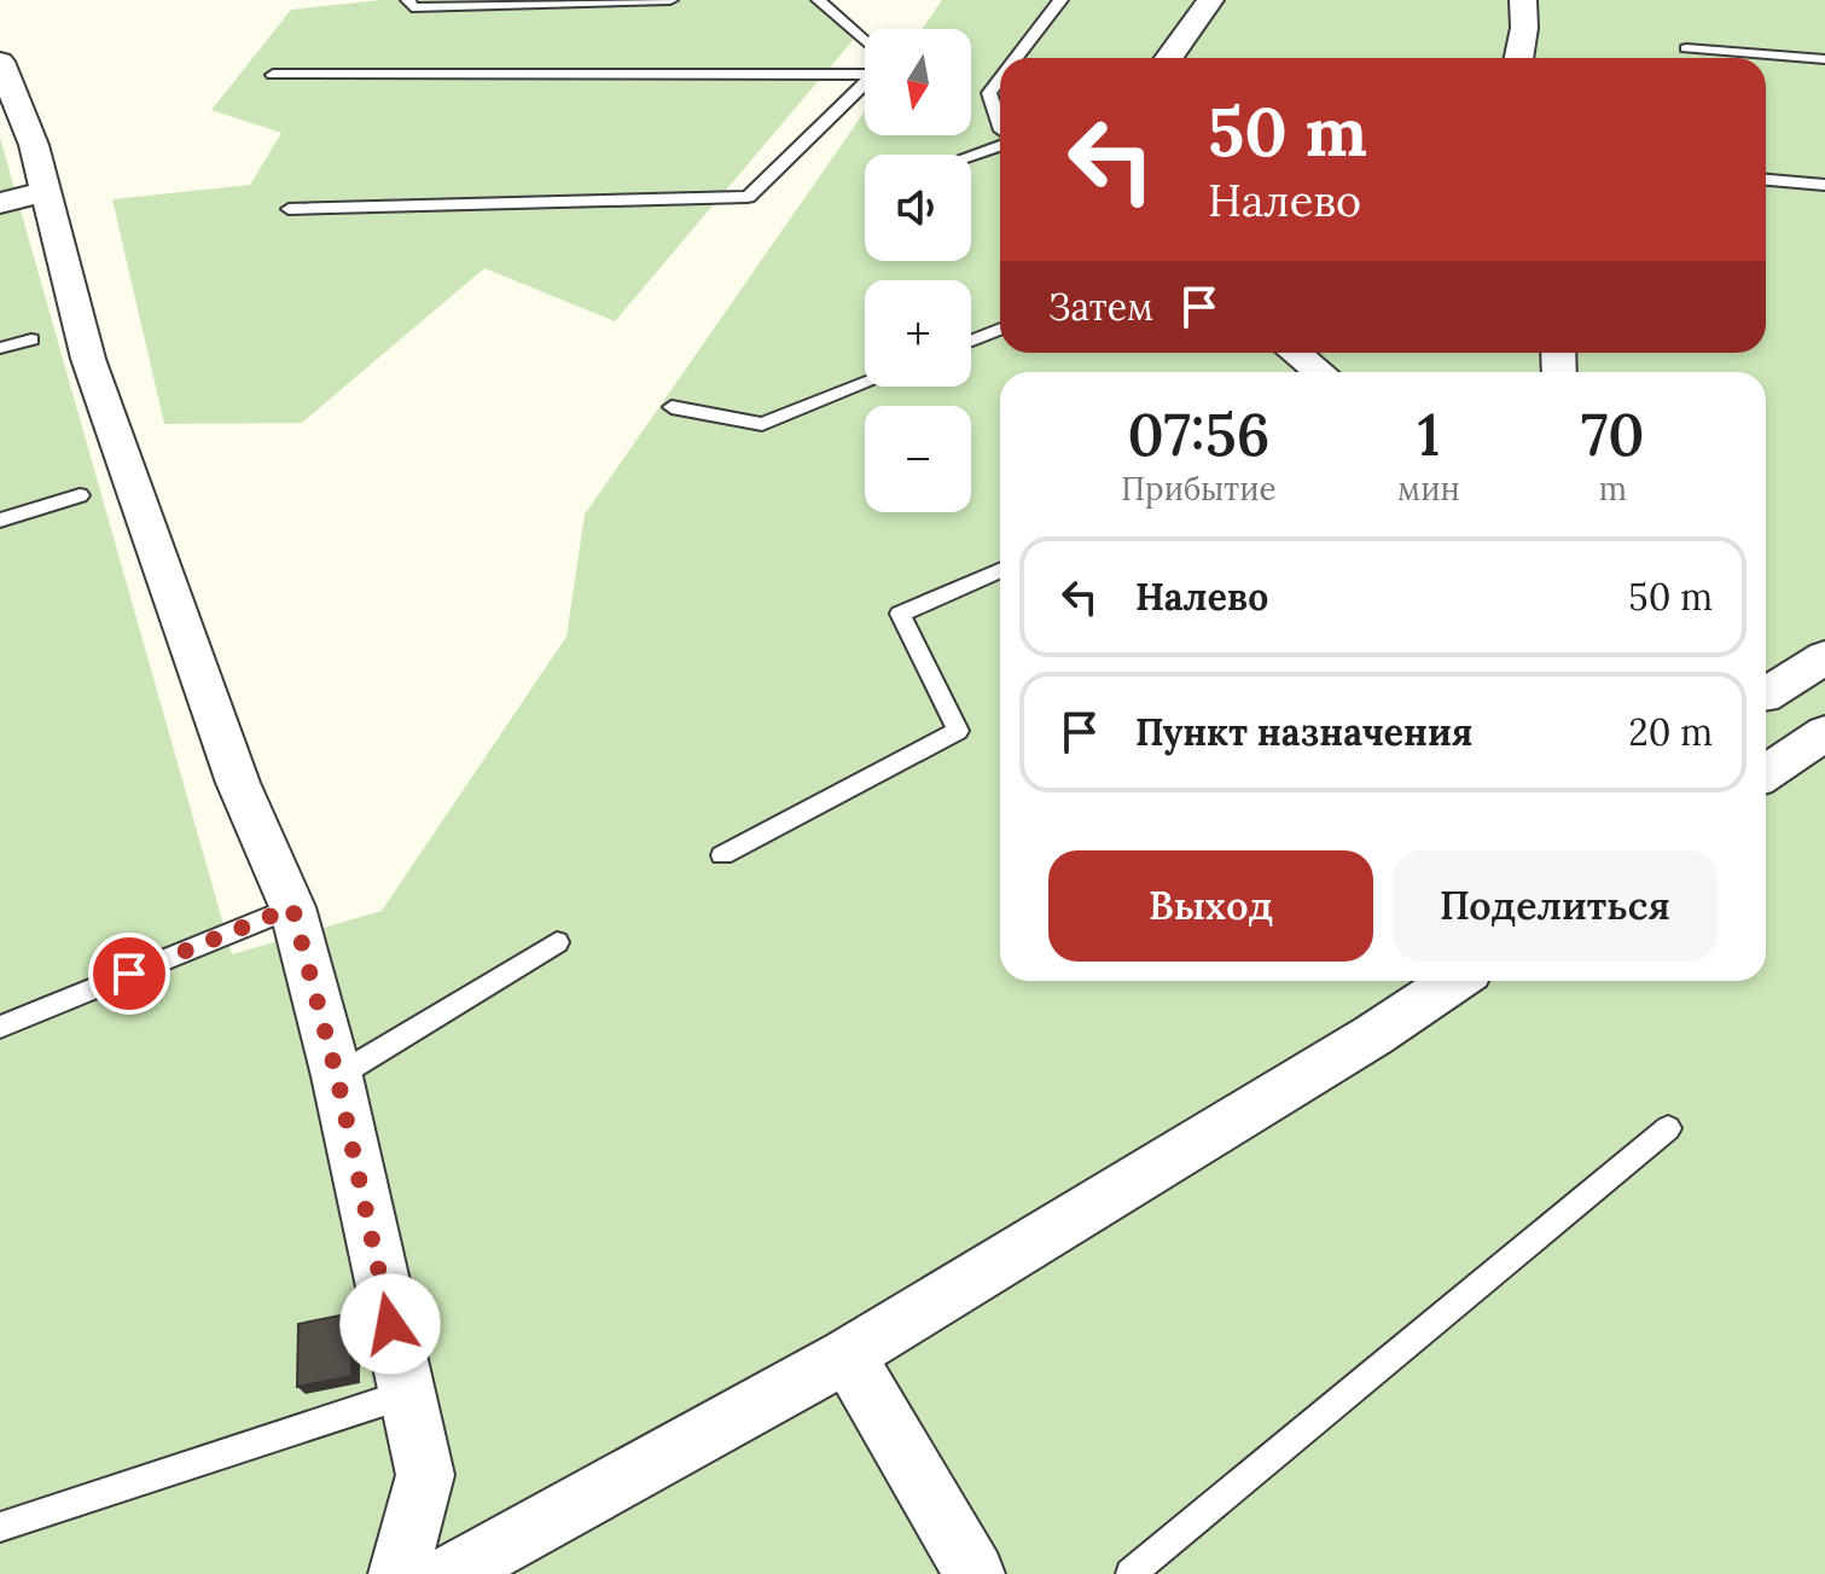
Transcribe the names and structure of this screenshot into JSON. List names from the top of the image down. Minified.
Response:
{"north":"bottom","page":{"map_buttons":["+","−"],"turn":["50 m","Налево"],"then":"Затем","eta":["07:56","Прибытие","1","мин","70","m"],"list":[{"name":"Налево","value":"50 m"},{"name":"Пункт назначения","value":"20 m"}],"buttons":["Выход","Поделиться"]}}
